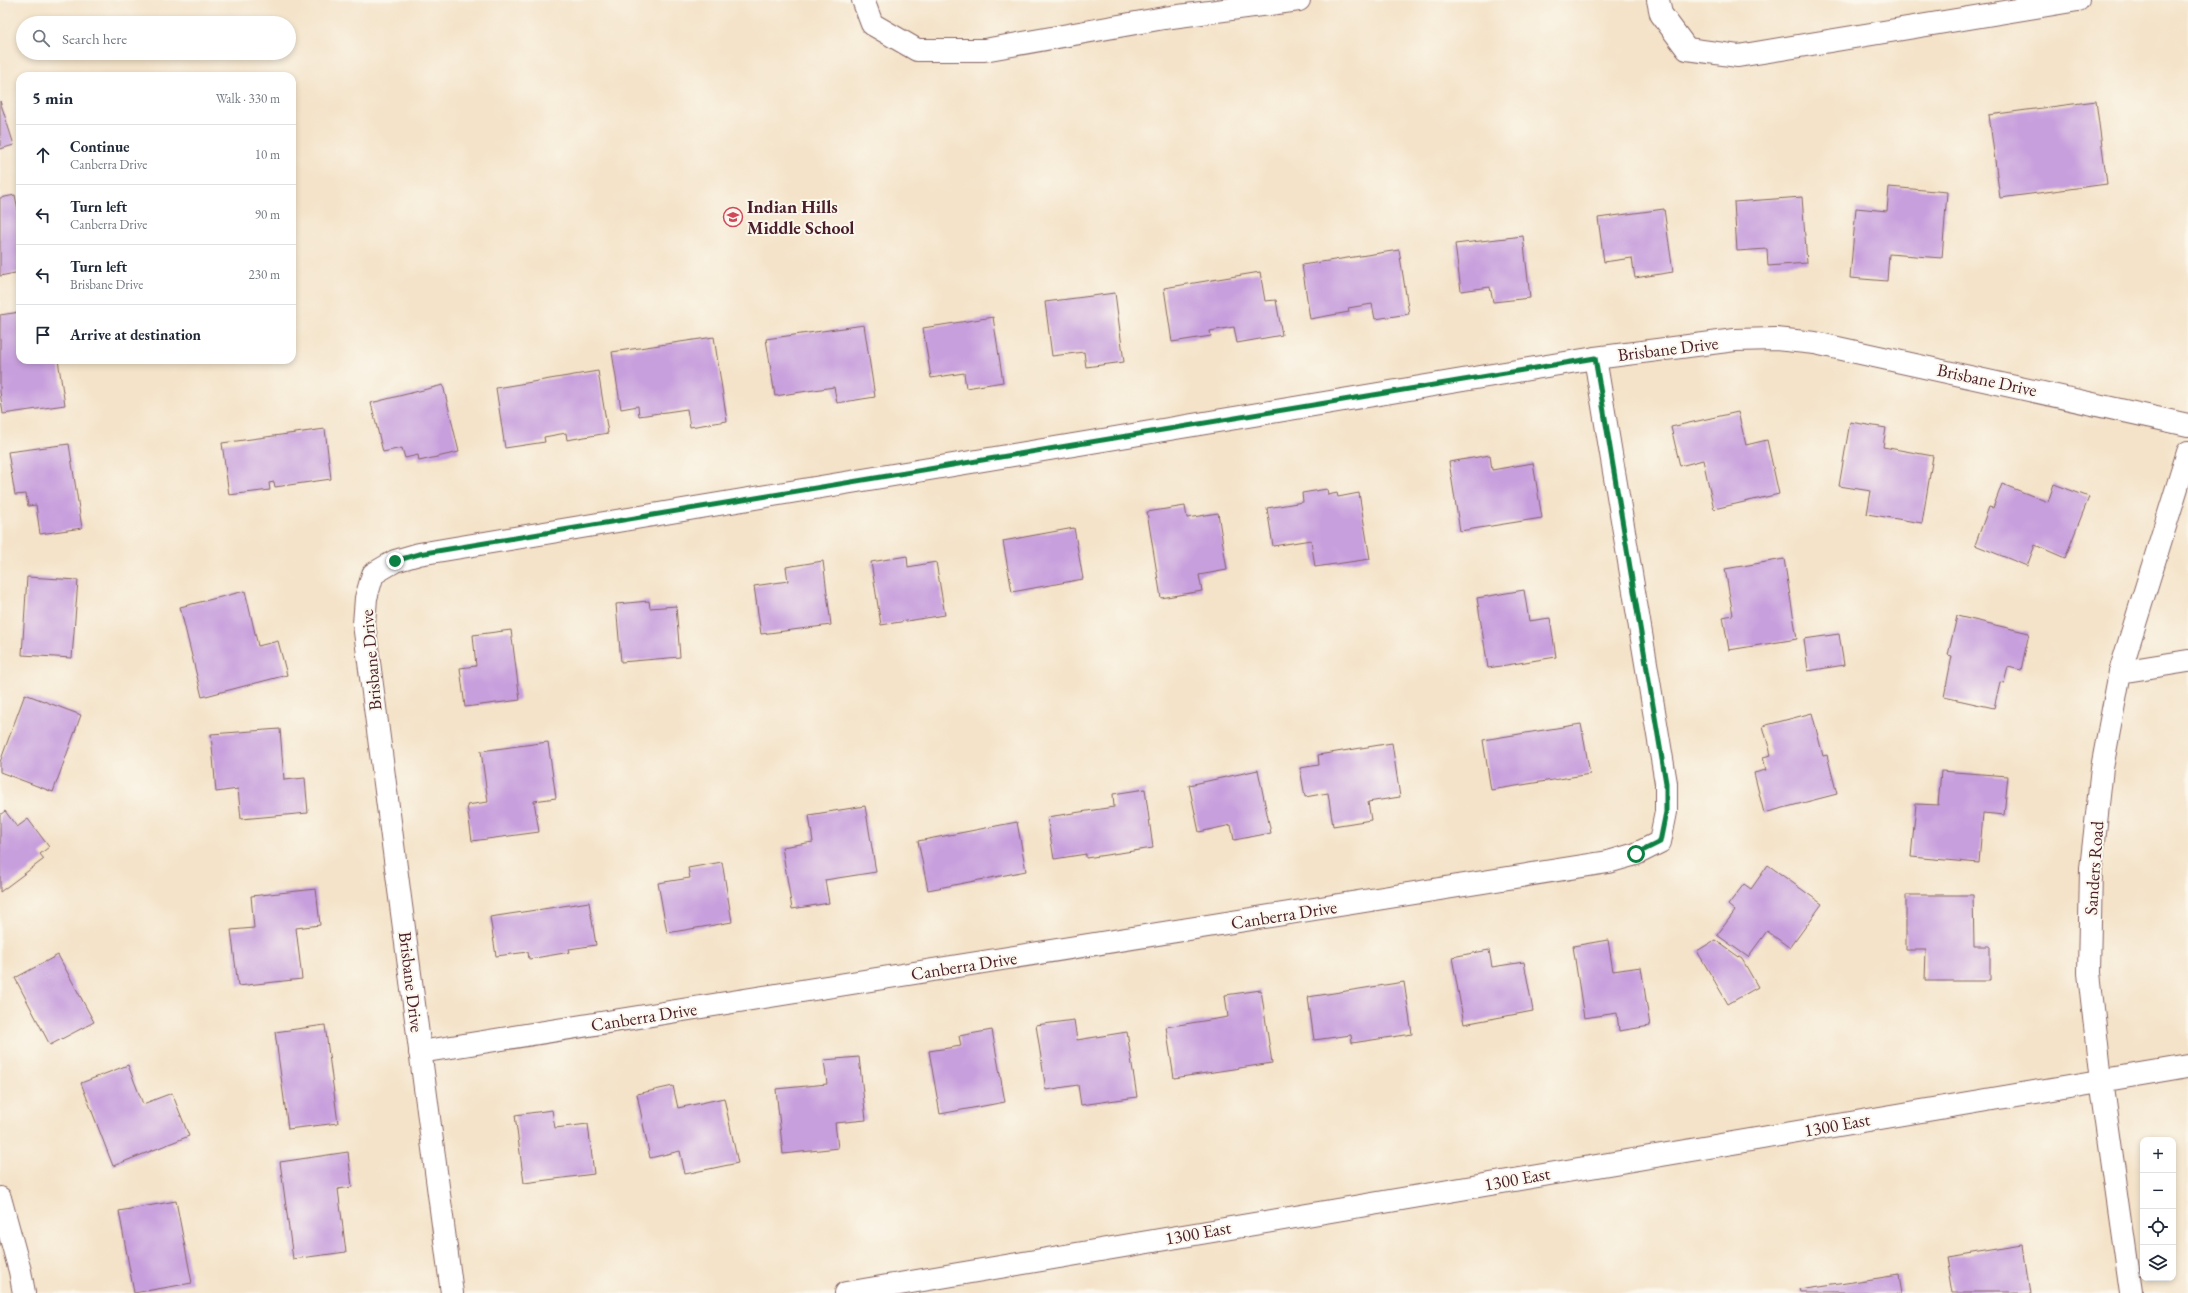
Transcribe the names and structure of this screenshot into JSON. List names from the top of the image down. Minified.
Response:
{"streets":{"street":["Brisbane Drive","Sanders Road","Canberra Drive","1300 East"]},"crossings":[["Brisbane Drive","Canberra Drive"],["Sanders Road","1300 East"]],"places":{"school or university":["Indian Hills Middle School"]},"page":{"search":"Search here","heading":["5 min","Walk · 330 m"],"list":[["Continue","Canberra Drive","10 m"],["Turn left","Canberra Drive","90 m"],["Turn left","Brisbane Drive","230 m"],"Arrive at destination"],"map_buttons":["+","−"]}}
